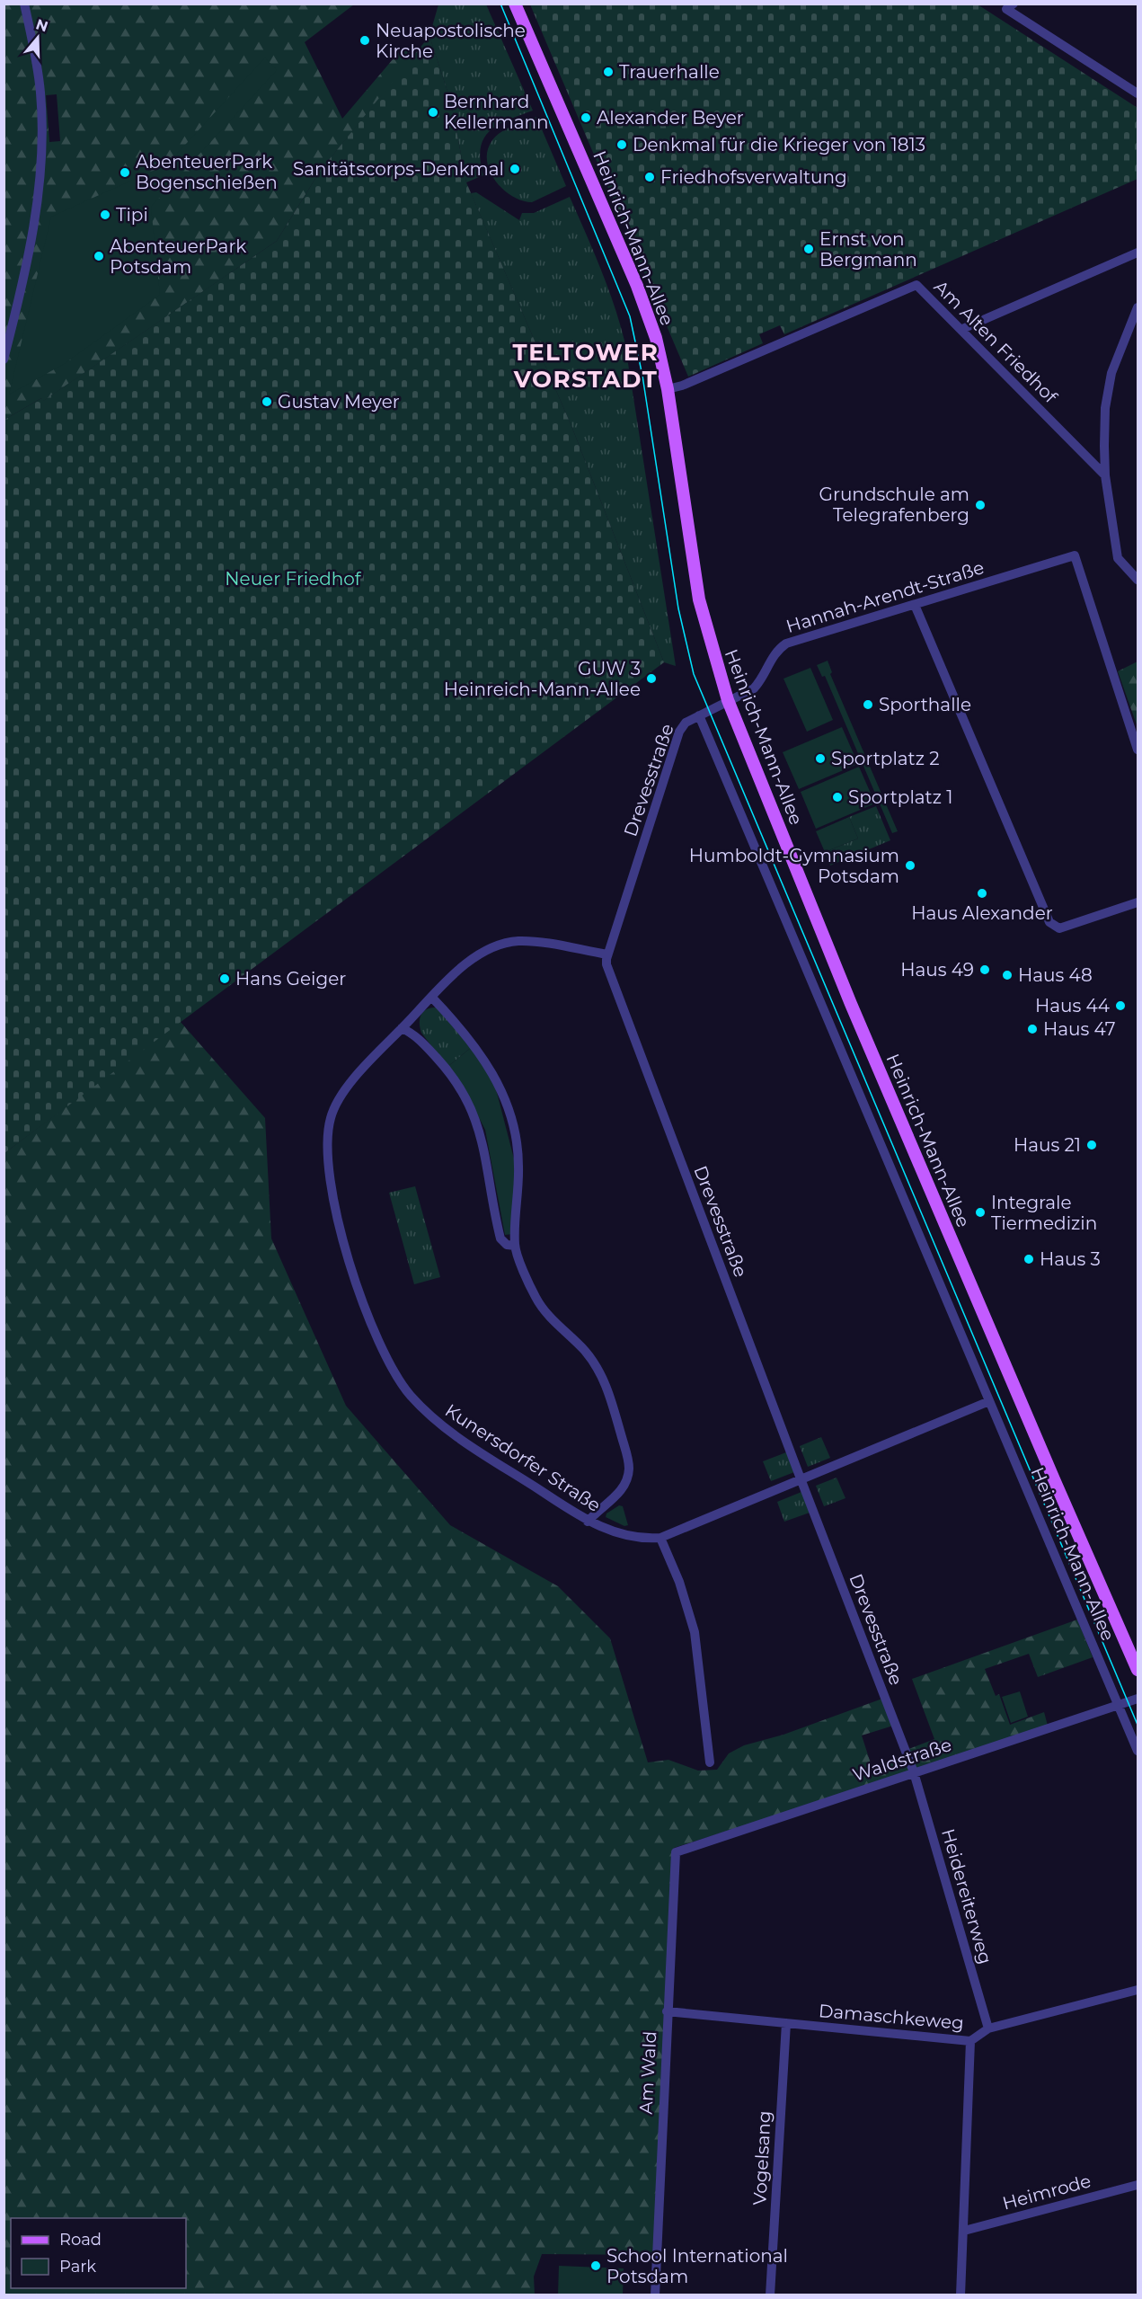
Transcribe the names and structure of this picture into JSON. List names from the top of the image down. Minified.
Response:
{"streets":{"main road":["Heinrich-Mann-Allee"],"street":["Am Alten Friedhof","Hannah-Arendt-Straße","Drevesstraße","Kunersdorfer Straße","Waldstraße","Heidereiterweg","Damaschkeweg","Am Wald","Vogelsang","Heimrode"]},"crossings":[["Heinrich-Mann-Allee","Am Alten Friedhof"],["Heinrich-Mann-Allee","Hannah-Arendt-Straße"],["Heinrich-Mann-Allee","Drevesstraße"],["Heinrich-Mann-Allee","Kunersdorfer Straße"],["Heinrich-Mann-Allee","Waldstraße"],["Hannah-Arendt-Straße","Drevesstraße"],["Drevesstraße","Kunersdorfer Straße"],["Drevesstraße","Waldstraße"],["Drevesstraße","Heidereiterweg"],["Waldstraße","Heidereiterweg"],["Waldstraße","Am Wald"],["Heidereiterweg","Damaschkeweg"],["Damaschkeweg","Am Wald"],["Damaschkeweg","Vogelsang"]],"districts":["TELTOWER VORSTADT"],"parks":["Neuer Friedhof"],"places":["Neuapostolische Kirche","Trauerhalle","Bernhard Kellermann","Alexander Beyer","Denkmal für die Krieger von 1813","Sanitätscorps-Denkmal","AbenteuerPark Bogenschießen","Friedhofsverwaltung","Tipi","Ernst von Bergmann","AbenteuerPark Potsdam","Gustav Meyer","Grundschule am Telegrafenberg","GUW 3 Heinreich-Mann-Allee","Sporthalle","Sportplatz 2","Sportplatz 1","Humboldt-Gymnasium Potsdam","Haus Alexander","Haus 49","Haus 48","Hans Geiger","Haus 44","Haus 47","Haus 21","Integrale Tiermedizin","Haus 3","School International Potsdam"],"legend":["Road","Park"],"north":"top"}
